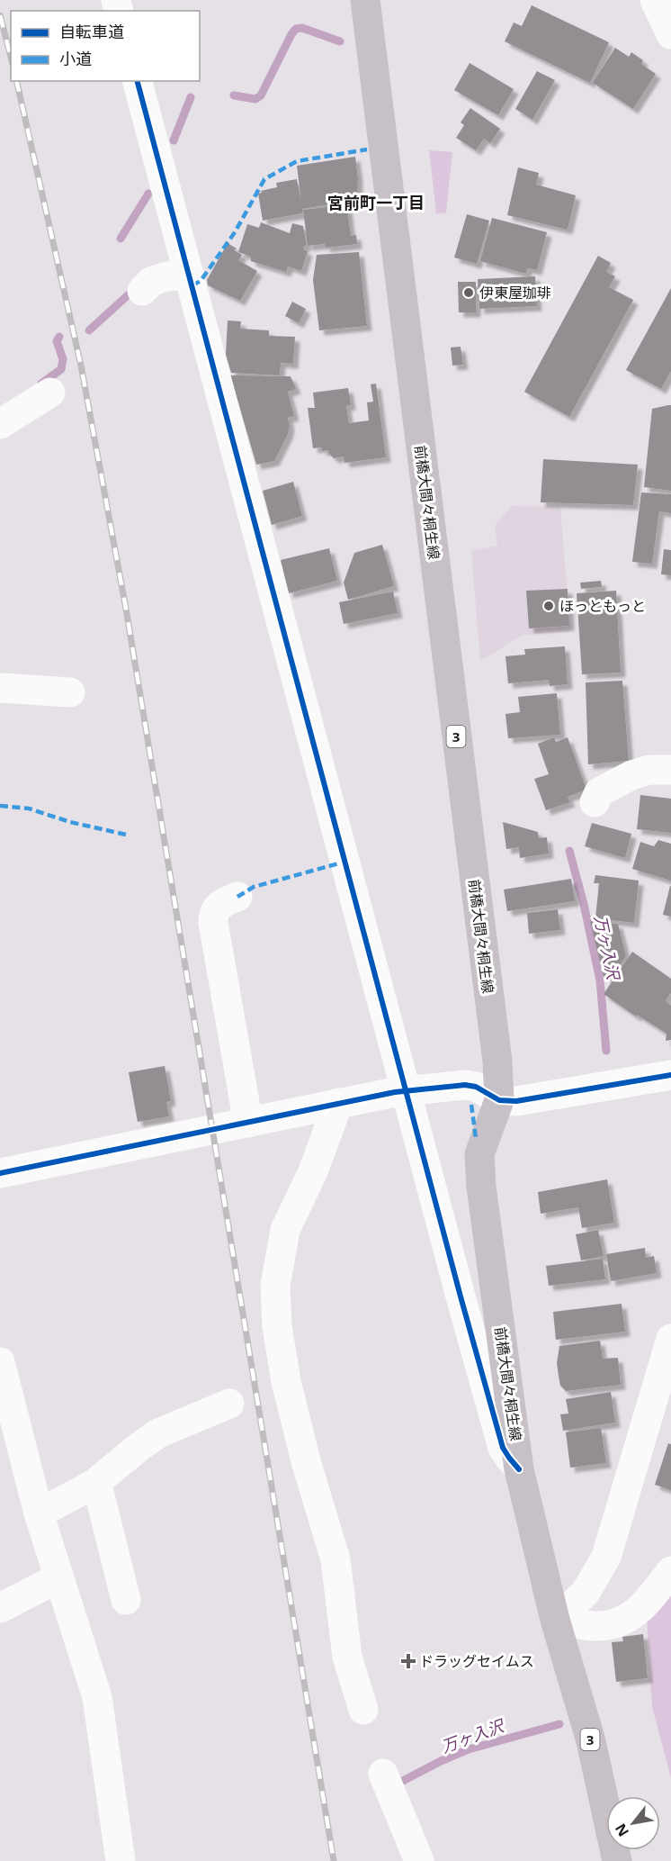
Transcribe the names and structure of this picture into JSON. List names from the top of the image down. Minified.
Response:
{"streets":{"main road":["前橋大間々桐生線","3"]},"districts":["宮前町一丁目"],"water":["万ヶ入沢"],"places":{"other":["伊東屋珈琲","ほっともっと"],"health":["ドラッグセイムス"]},"legend":["自転車道","小道"],"north":"bottom left"}
